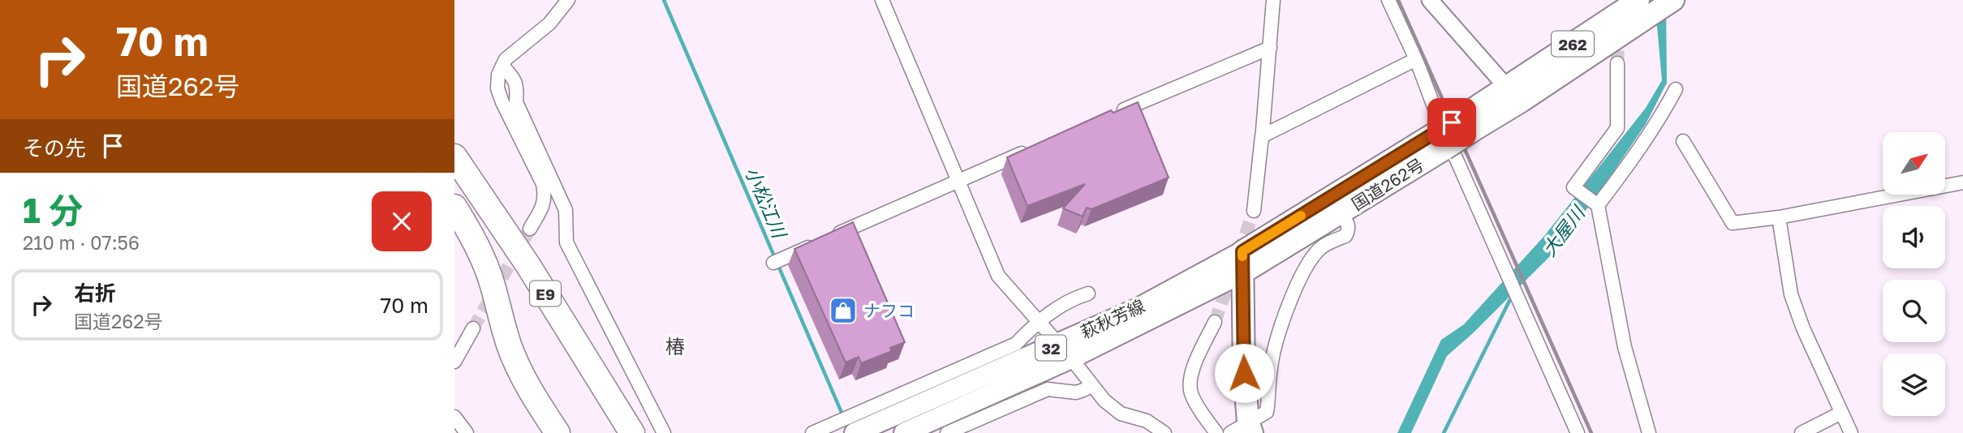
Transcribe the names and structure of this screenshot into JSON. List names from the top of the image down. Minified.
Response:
{"streets":{"highway":["262","国道262号","E9"],"main road":["萩秋芳線","32"]},"crossings":[["国道262号","萩秋芳線"]],"districts":["椿"],"water":["小松江川","大屋川"],"places":{"shop":["ナフコ"]},"north":"top right","page":{"turn":["70 m","国道262号"],"then":"その先","heading":["1 分","210 m · 07:56"],"list":[{"name":"右折","note":"国道262号","value":"70 m"}]}}
